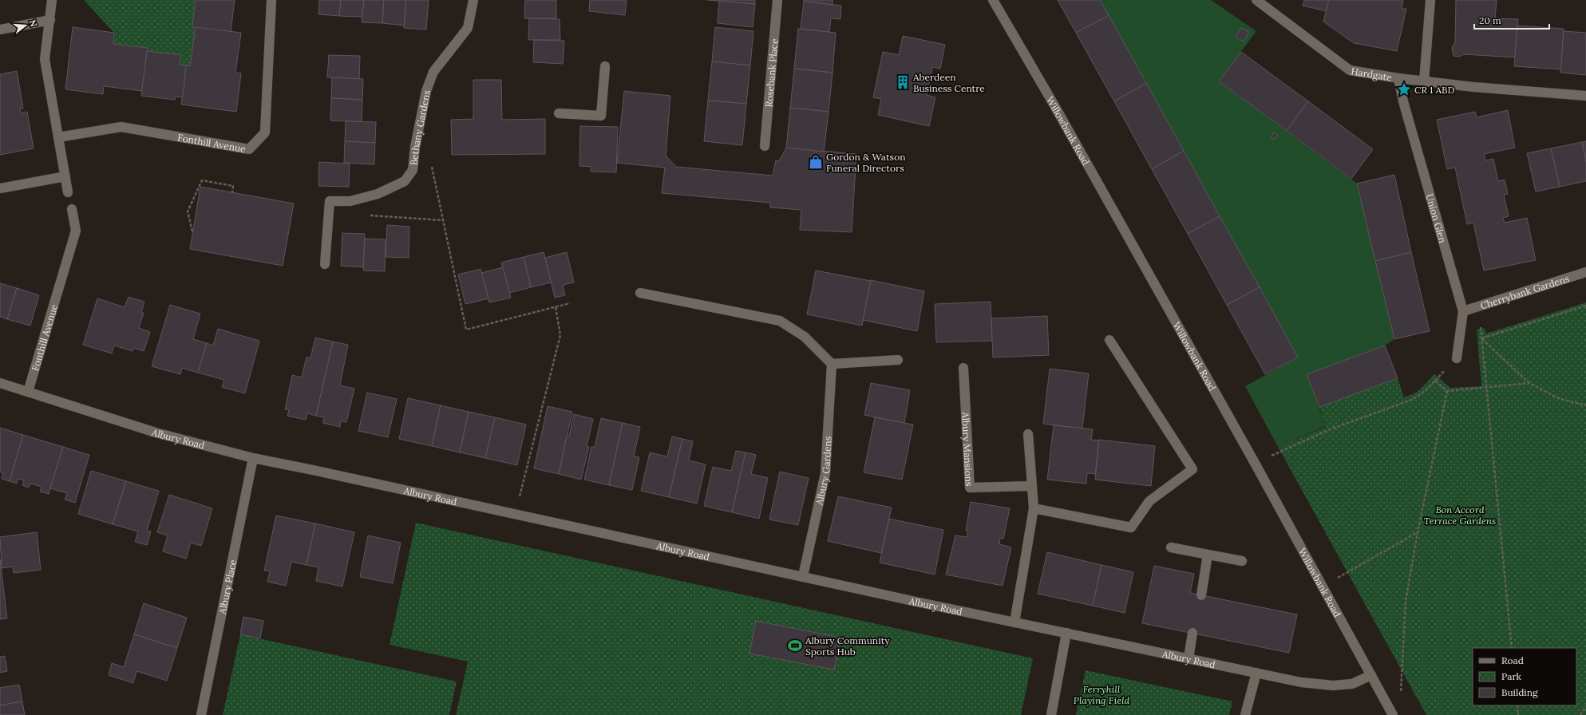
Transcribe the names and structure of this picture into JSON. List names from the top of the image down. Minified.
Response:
{"streets":{"street":["Rosebank Place","Hardgate","Bethany Gardens","Willowbank Road","Fonthill Avenue","Union Glen","Cherrybank Gardens","Albury Road","Albury Mansions","Albury Gardens","Albury Place"]},"crossings":[["Hardgate","Union Glen"],["Willowbank Road","Albury Road"],["Fonthill Avenue","Albury Road"],["Union Glen","Cherrybank Gardens"],["Albury Road","Albury Gardens"],["Albury Road","Albury Place"]],"parks":["Bon Accord Terrace Gardens","Ferryhill Playing Field"],"places":{"building":["Aberdeen Business Centre"],"place":["CR 1 ABD"],"shop":["Gordon & Watson Funeral Directors"],"sports":["Albury Community Sports Hub"]},"legend":["Road","Park","Building"],"scale_bar":"20 m","north":"right"}
